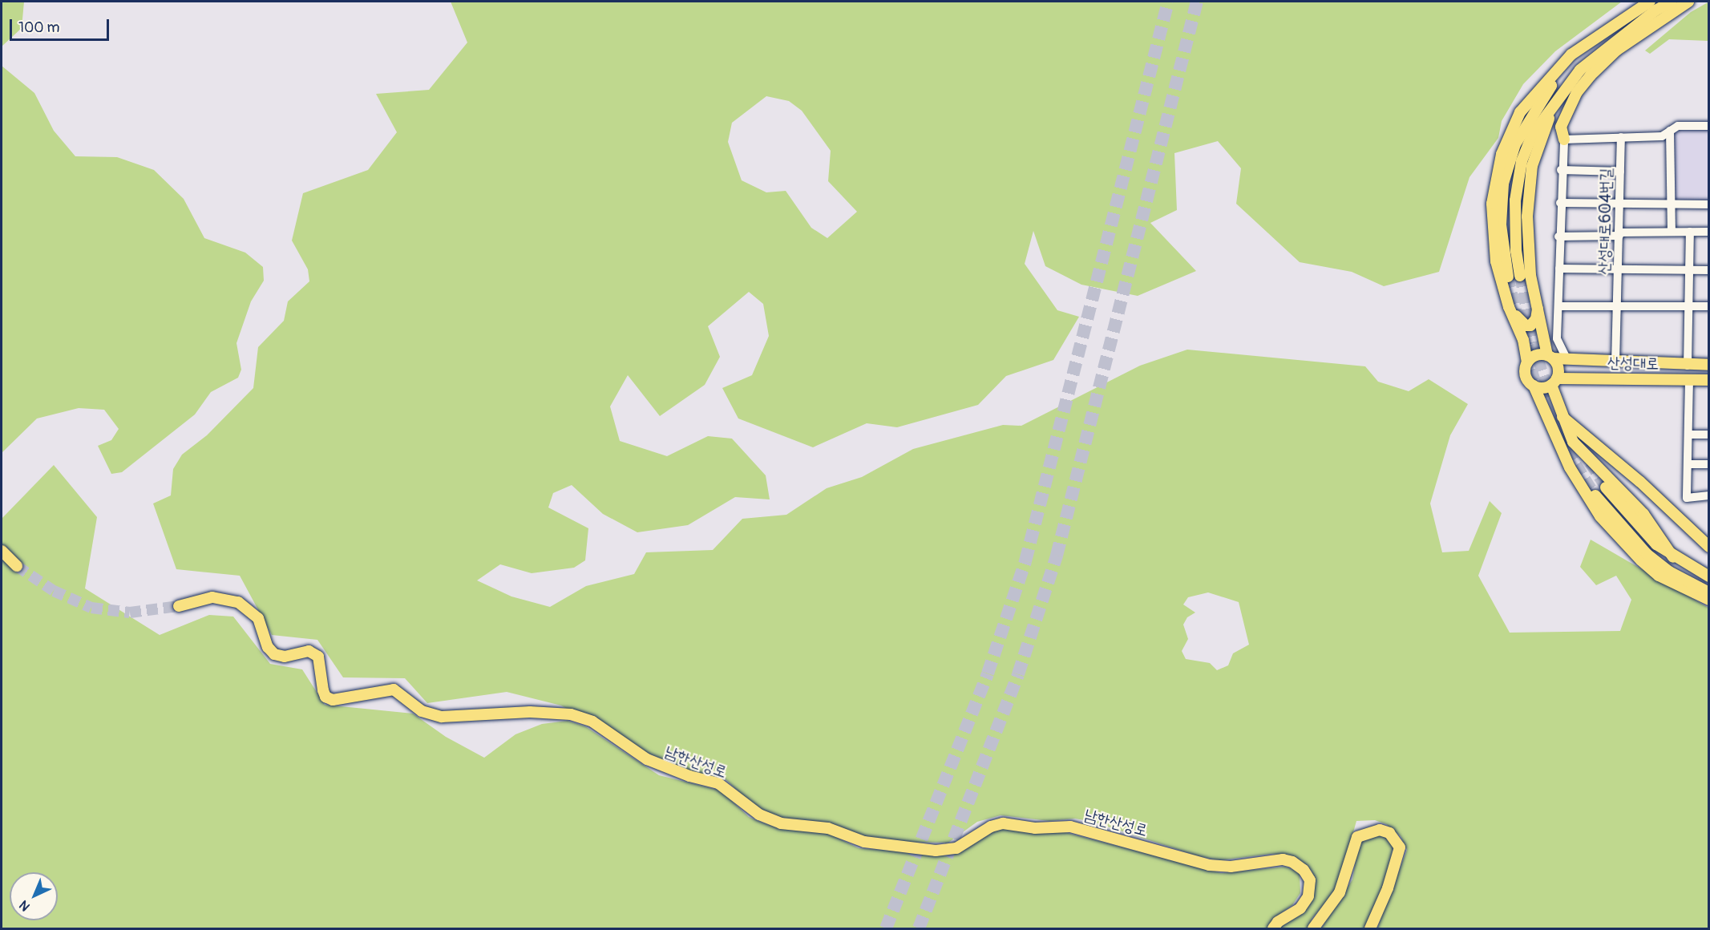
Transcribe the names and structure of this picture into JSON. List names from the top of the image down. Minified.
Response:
{"streets":{"main road":["산성대로","남한산성로"],"street":["산성대로604번길"]},"crossings":[["산성대로604번길","산성대로"]],"scale_bar":"100 m","north":"bottom left"}
